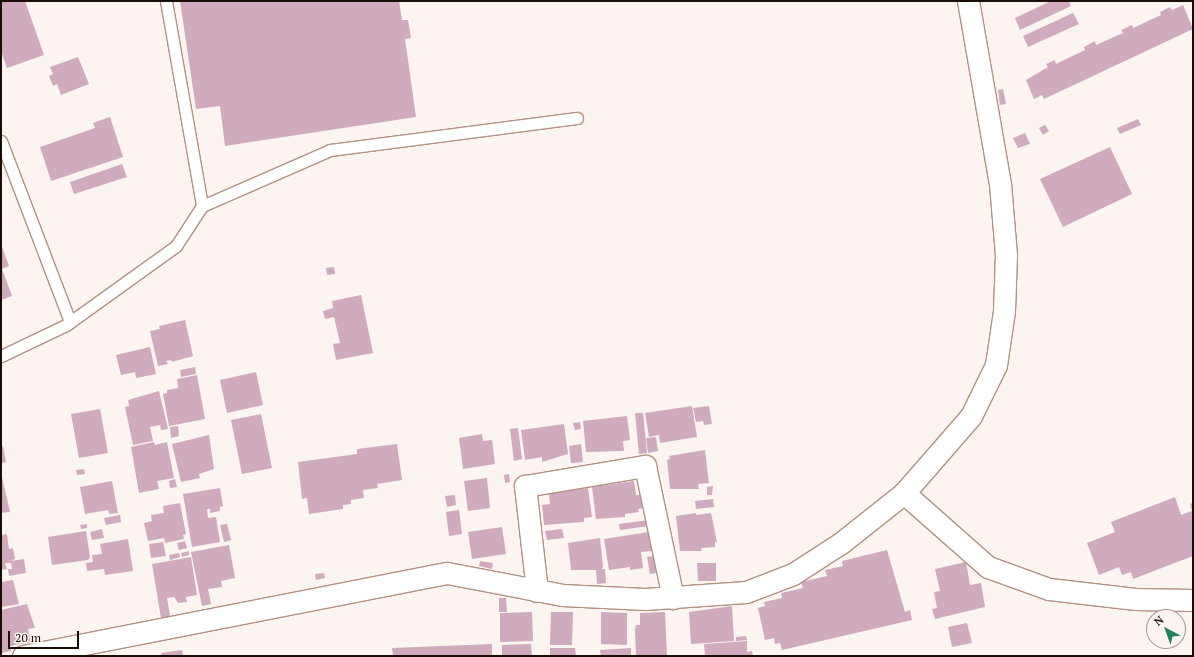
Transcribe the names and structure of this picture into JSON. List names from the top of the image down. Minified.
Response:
{"scale_bar":"20 m","north":"top left"}
